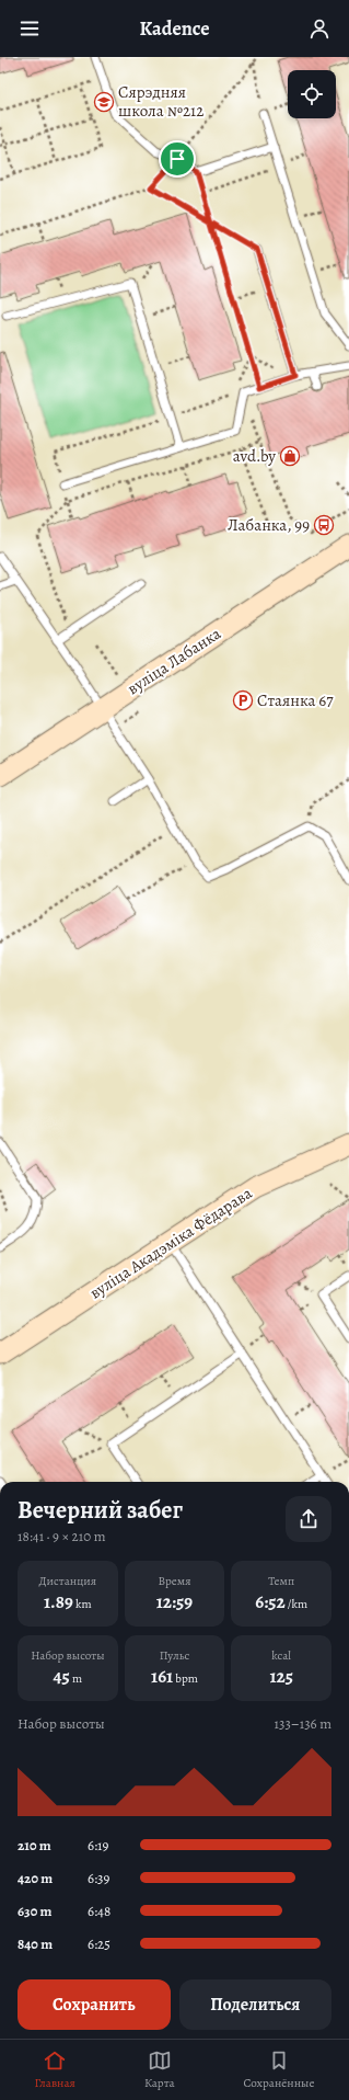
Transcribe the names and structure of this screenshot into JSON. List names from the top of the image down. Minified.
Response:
{"streets":{"main road":["вуліца Лабанка","вуліца Акадэміка Фёдарава"]},"places":{"school or university":["Сярэдняя школа №212"],"shop":["avd.by"],"bus stop":["Лабанка, 99"],"parking":["Стаянка 67"]},"page":{"header":"Kadence","heading":["Вечерний забег","18:41 · 9 × 210 m"],"stats":[["Дистанция","1.89 km"],["Время","12:59"],["Темп","6:52 /km"],["Набор высоты","45 m"],["Пульс","161 bpm"],["kcal","125"]],"chart":["Набор высоты","133–136 m"],"list":[{"name":"210 m","note":"6:19"},{"name":"420 m","note":"6:39"},{"name":"630 m","note":"6:48"},{"name":"840 m","note":"6:25"}],"buttons":["Сохранить","Поделиться"],"tabs":["Главная","Карта","Сохранённые"]}}
